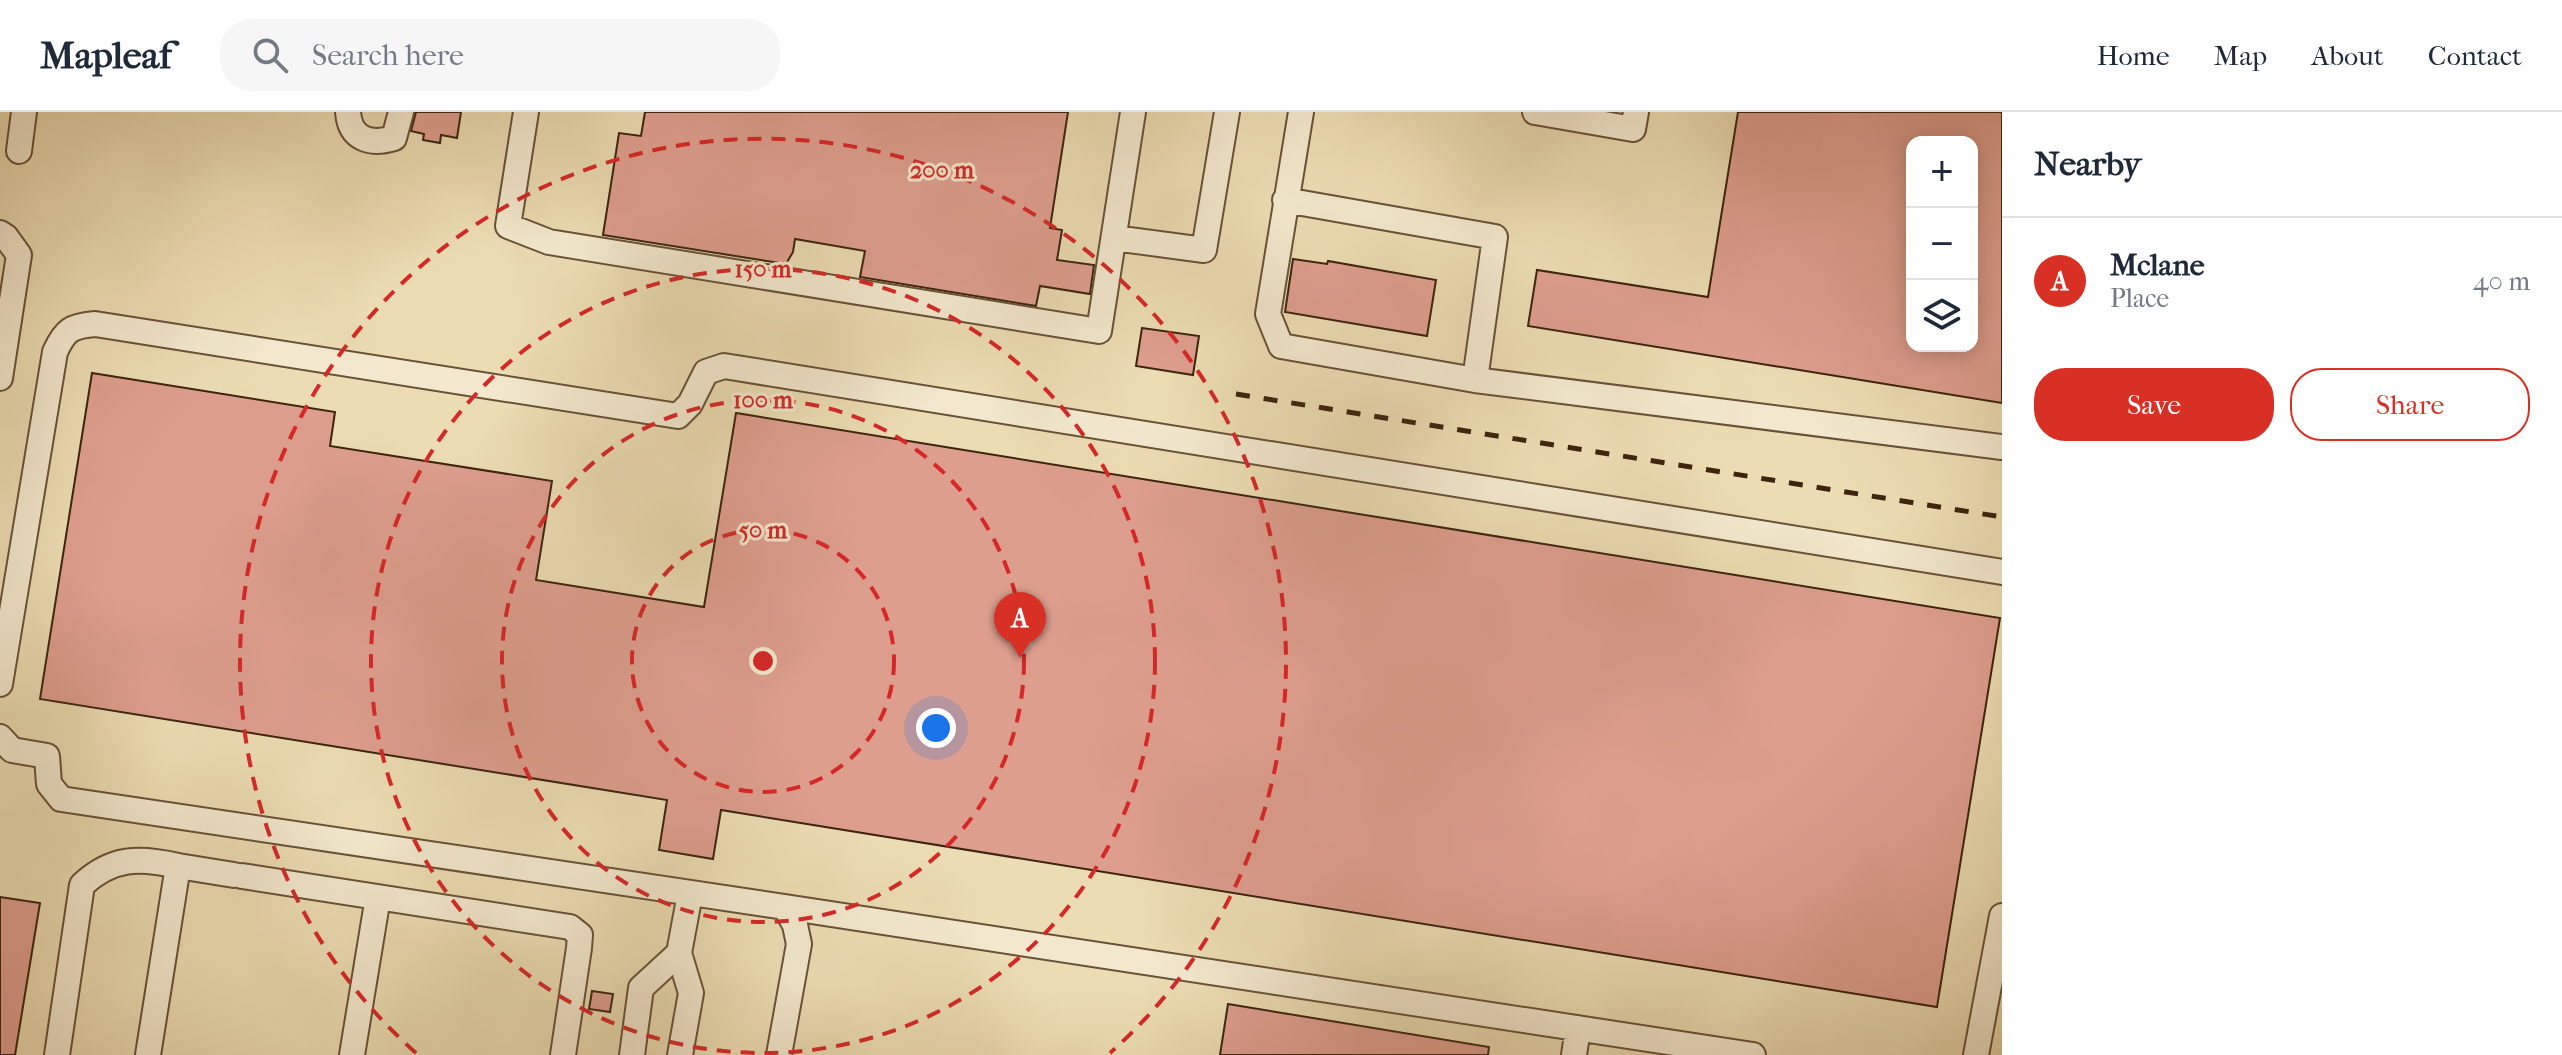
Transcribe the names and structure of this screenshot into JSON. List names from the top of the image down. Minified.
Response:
{"page":{"header":"Mapleaf","search":"Search here","nav":["Home","Map","About","Contact"],"heading":"Nearby","map_buttons":["+","−"],"list":[{"mark":"A","name":"Mclane","note":"Place","value":"40 m"}],"buttons":["Save","Share"],"pins":"A"},"rings":["200 m","150 m","100 m","50 m"]}
